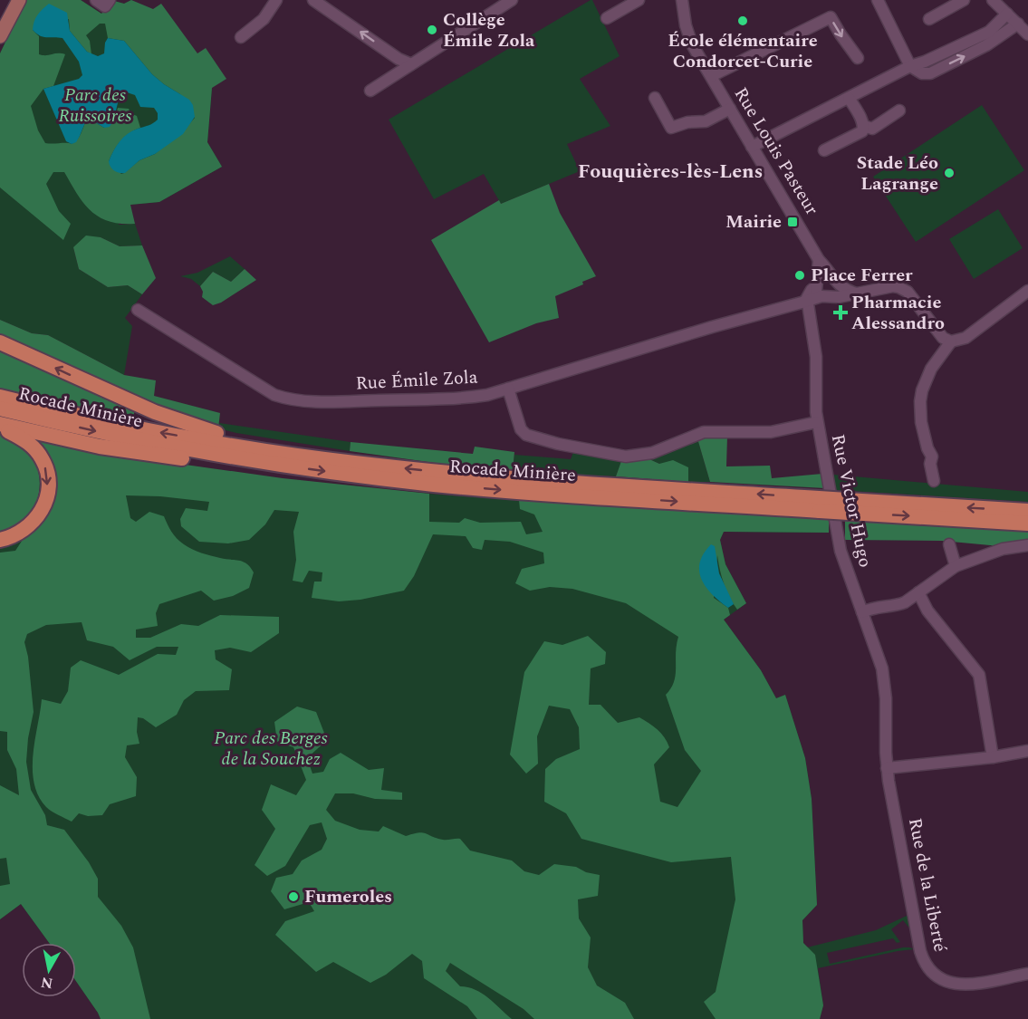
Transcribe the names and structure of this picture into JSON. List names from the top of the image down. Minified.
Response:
{"streets":{"highway":["Rocade Minière"],"street":["Rue Louis Pasteur","Rue Émile Zola","Rue Victor Hugo","Rue de la Liberté"]},"crossings":[["Rue Émile Zola","Rue Victor Hugo"],["Rue Victor Hugo","Rue de la Liberté"]],"districts":["Fouquières-lès-Lens"],"parks":["Parc des Ruissoires","Parc des Berges de la Souchez"],"places":{"other":["École élémentaire Condorcet-Curie","Collège Émile Zola","Stade Léo Lagrange","Place Ferrer","Fumeroles"],"transit":["Mairie"],"health":["Pharmacie Alessandro"]},"north":"bottom"}
